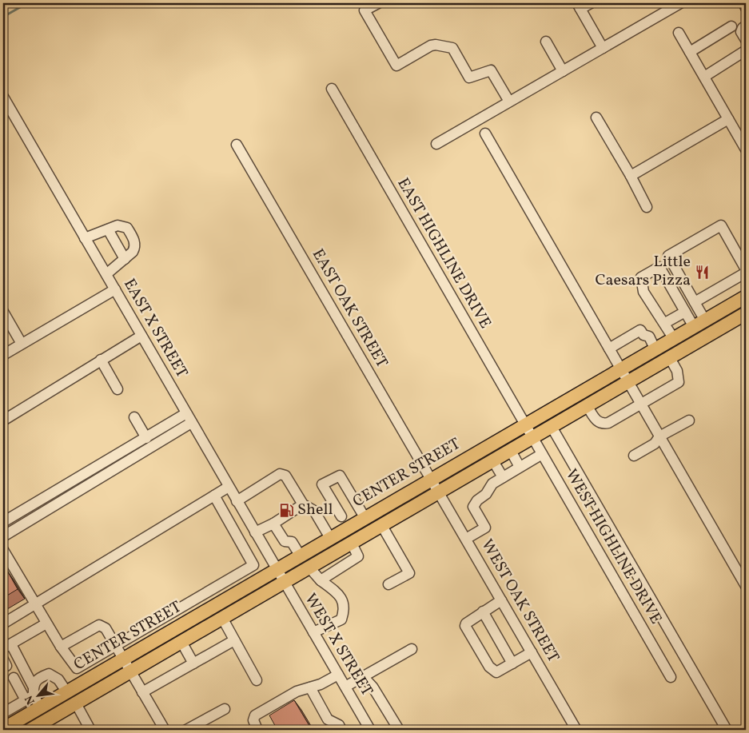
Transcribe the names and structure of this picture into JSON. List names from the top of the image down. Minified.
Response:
{"streets":{"main road":["CENTER STREET"],"street":["EAST HIGHLINE DRIVE","EAST OAK STREET","EAST X STREET","WEST HIGHLINE DRIVE","WEST OAK STREET","WEST X STREET"]},"crossings":[["EAST HIGHLINE DRIVE","CENTER STREET"],["EAST HIGHLINE DRIVE","WEST HIGHLINE DRIVE"],["EAST OAK STREET","CENTER STREET"],["EAST OAK STREET","WEST OAK STREET"],["EAST X STREET","CENTER STREET"],["EAST X STREET","WEST X STREET"],["CENTER STREET","WEST HIGHLINE DRIVE"],["CENTER STREET","WEST OAK STREET"],["CENTER STREET","WEST X STREET"]],"places":{"restaurant":["Little Caesars Pizza"],"fuel station":["Shell"]},"north":"bottom left"}
